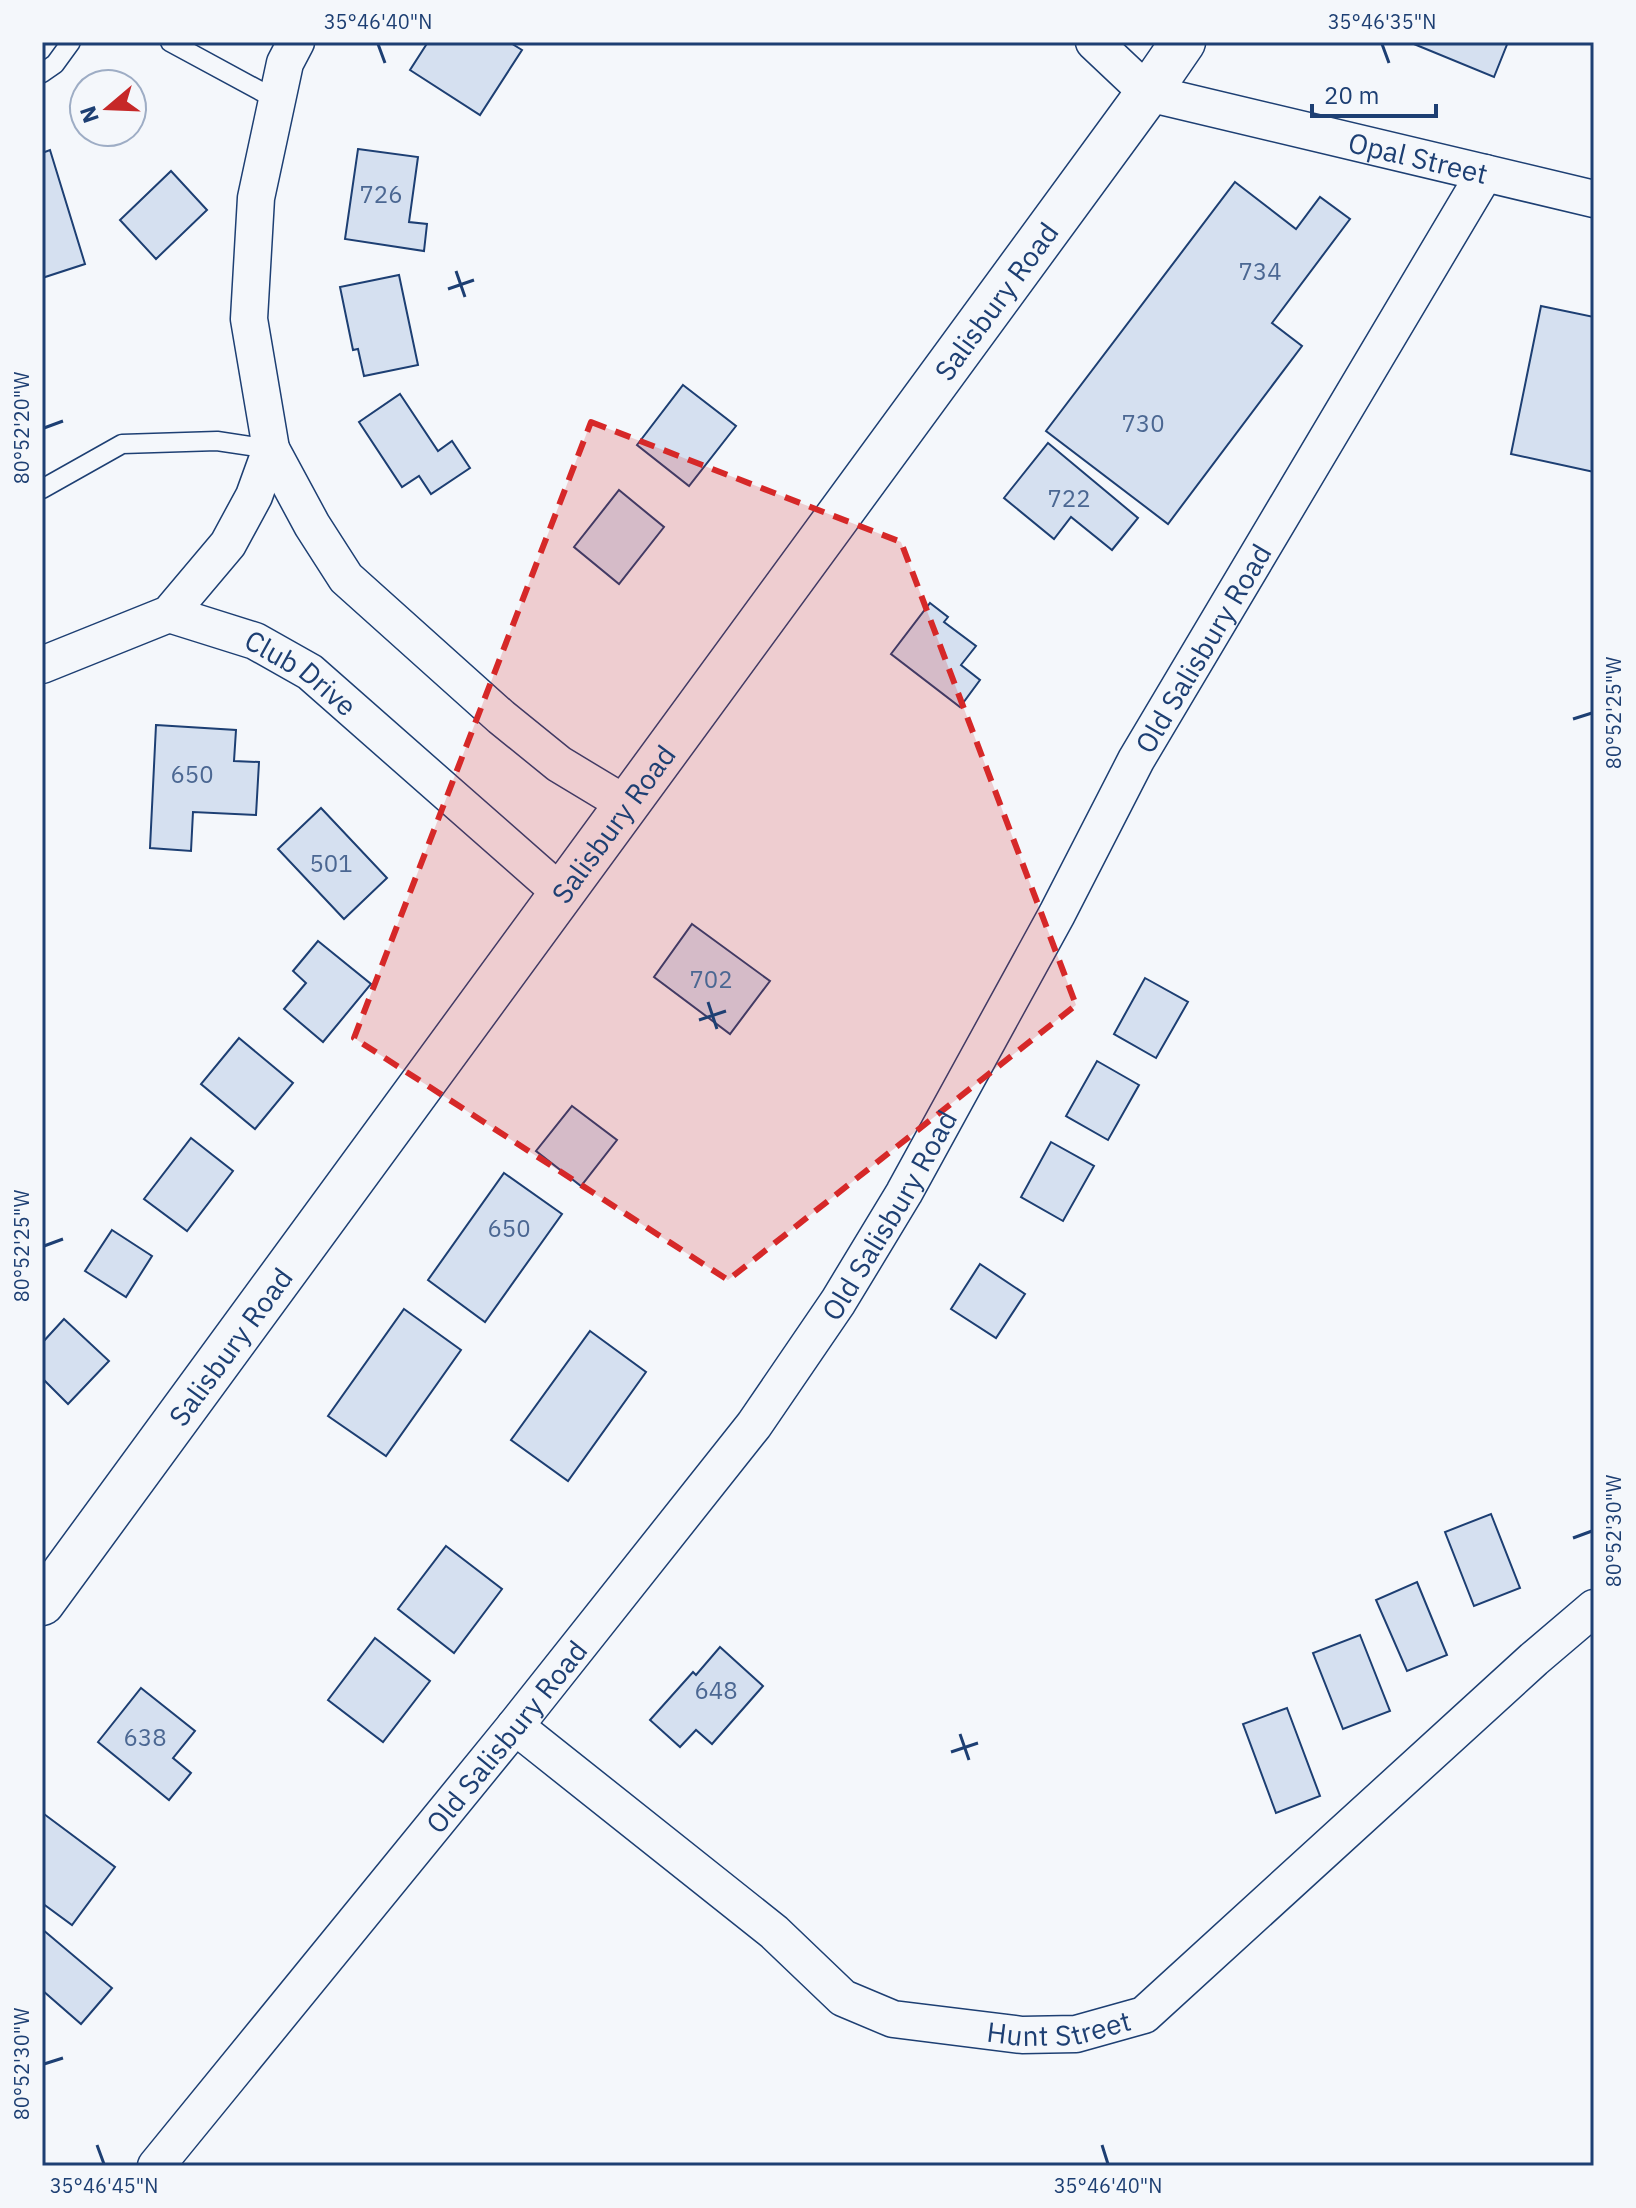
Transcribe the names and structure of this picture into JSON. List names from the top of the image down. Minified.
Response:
{"streets":{"street":["Opal Street","Salisbury Road","Old Salisbury Road","Club Drive","Hunt Street"]},"crossings":[["Opal Street","Salisbury Road"],["Opal Street","Old Salisbury Road"],["Salisbury Road","Club Drive"],["Old Salisbury Road","Hunt Street"]],"house_numbers":["726","734","730","722","650","501","702","650","648","638"],"scale_bar":"20 m","north":"left","coordinates":["35°46'40\"N","35°46'35\"N","80°52'20\"W","80°52'25\"W","80°52'30\"W","35°46'45\"N"]}
